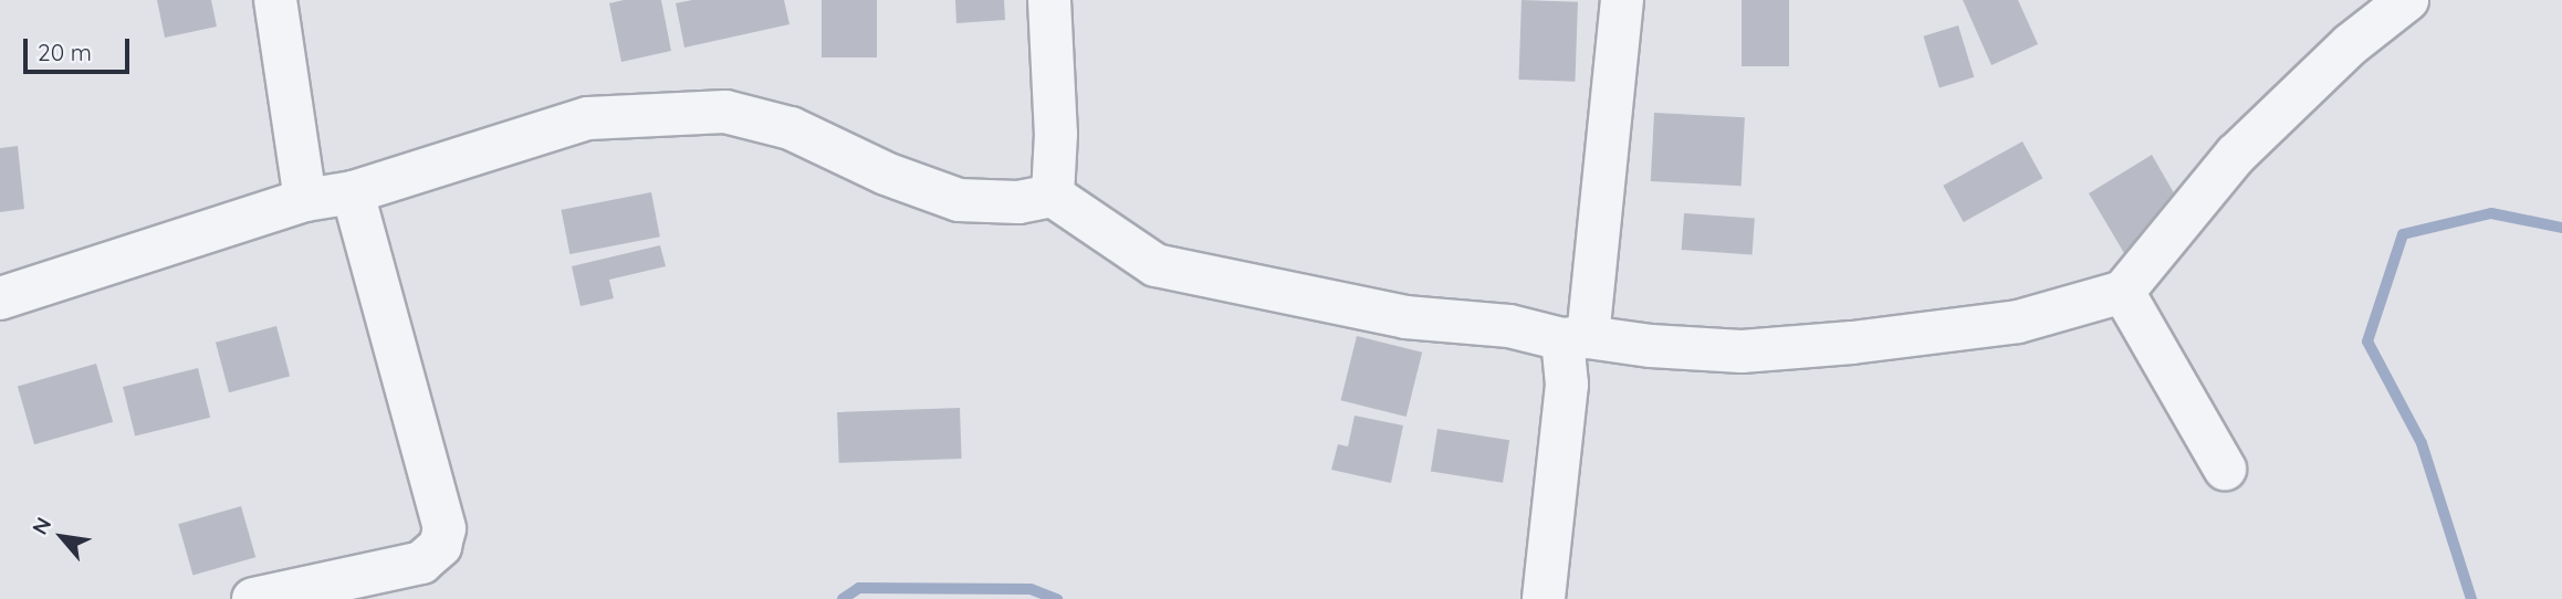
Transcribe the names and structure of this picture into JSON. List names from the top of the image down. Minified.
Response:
{"scale_bar":"20 m","north":"top left"}
